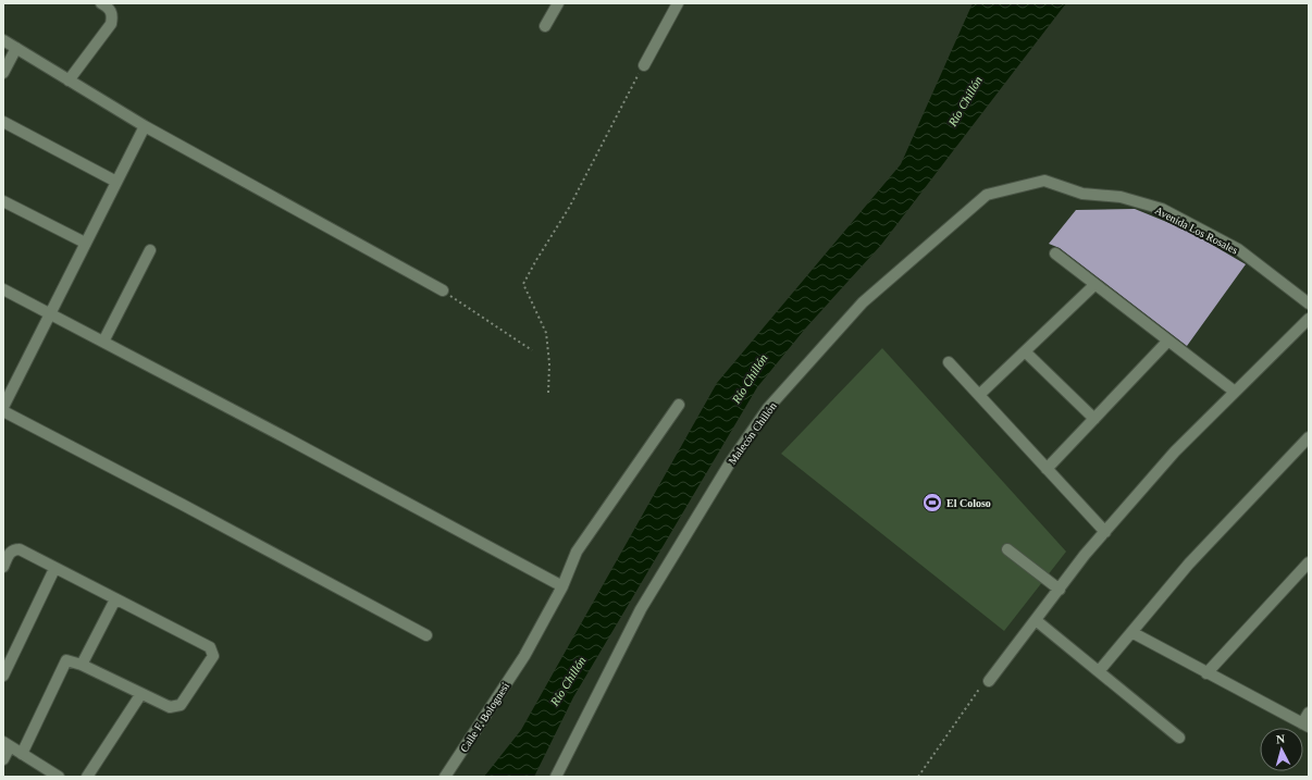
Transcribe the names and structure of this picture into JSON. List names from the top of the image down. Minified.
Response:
{"streets":{"street":["Avenida Los Rosales","Malecón Chillón","Calle F. Bolognesi"]},"crossings":[["Avenida Los Rosales","Malecón Chillón"]],"water":["Río Chillón"],"places":{"sports":["El Coloso"]},"north":"top"}
